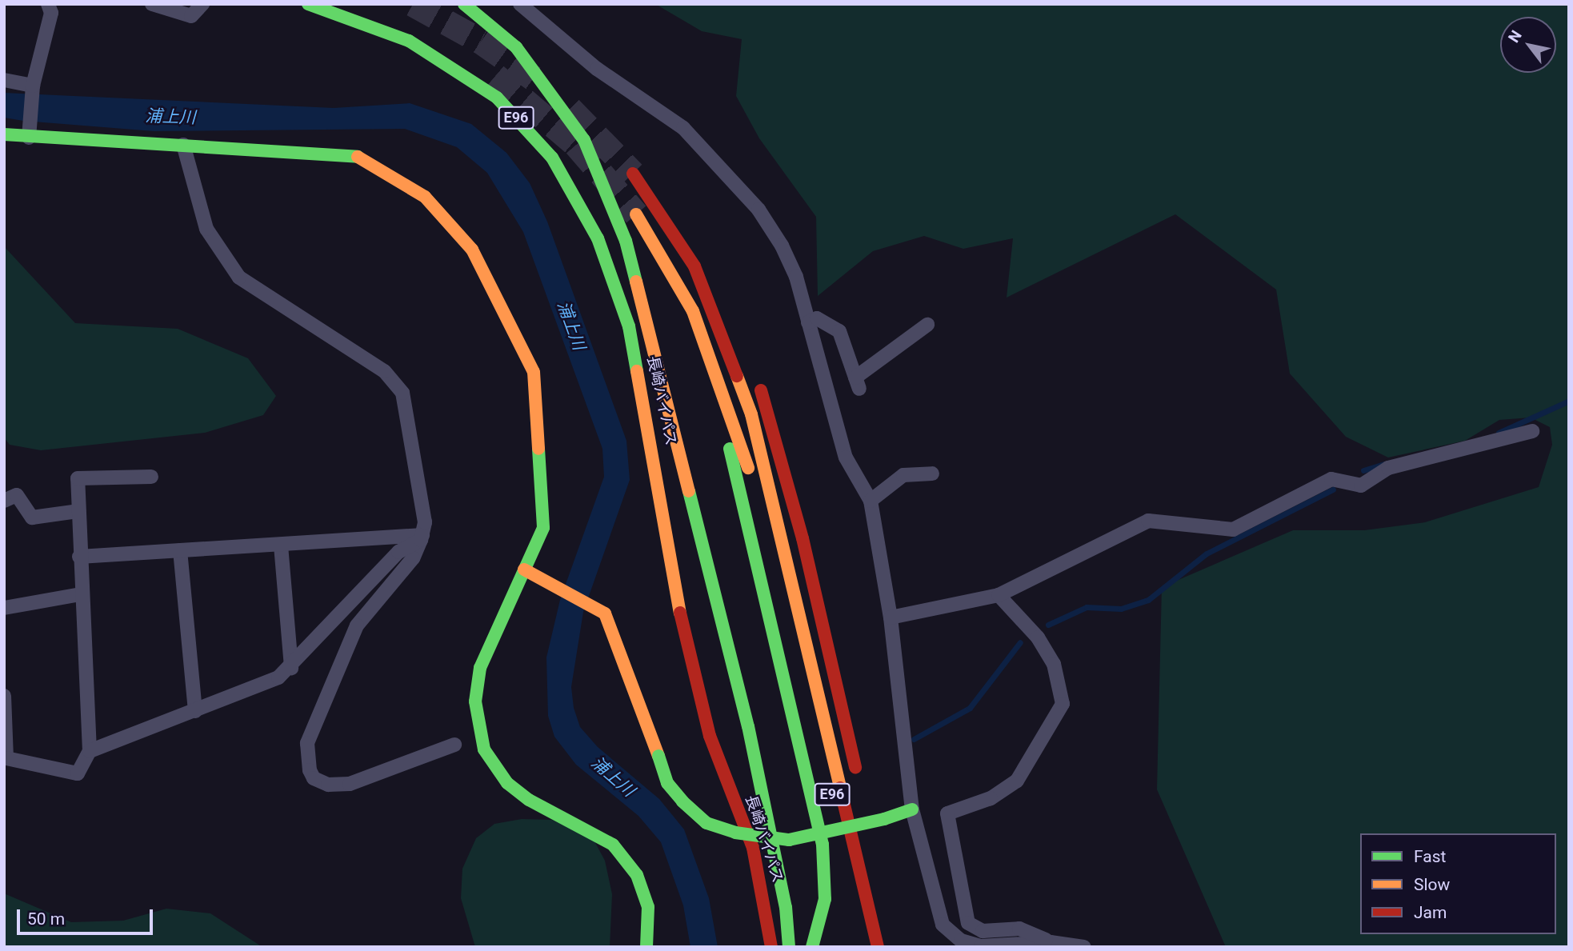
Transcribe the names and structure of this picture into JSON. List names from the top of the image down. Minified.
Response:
{"streets":{"main road":["E96","長崎バイパス"]},"water":["浦上川"],"legend":["Fast","Slow","Jam"],"scale_bar":"50 m","north":"top left"}
